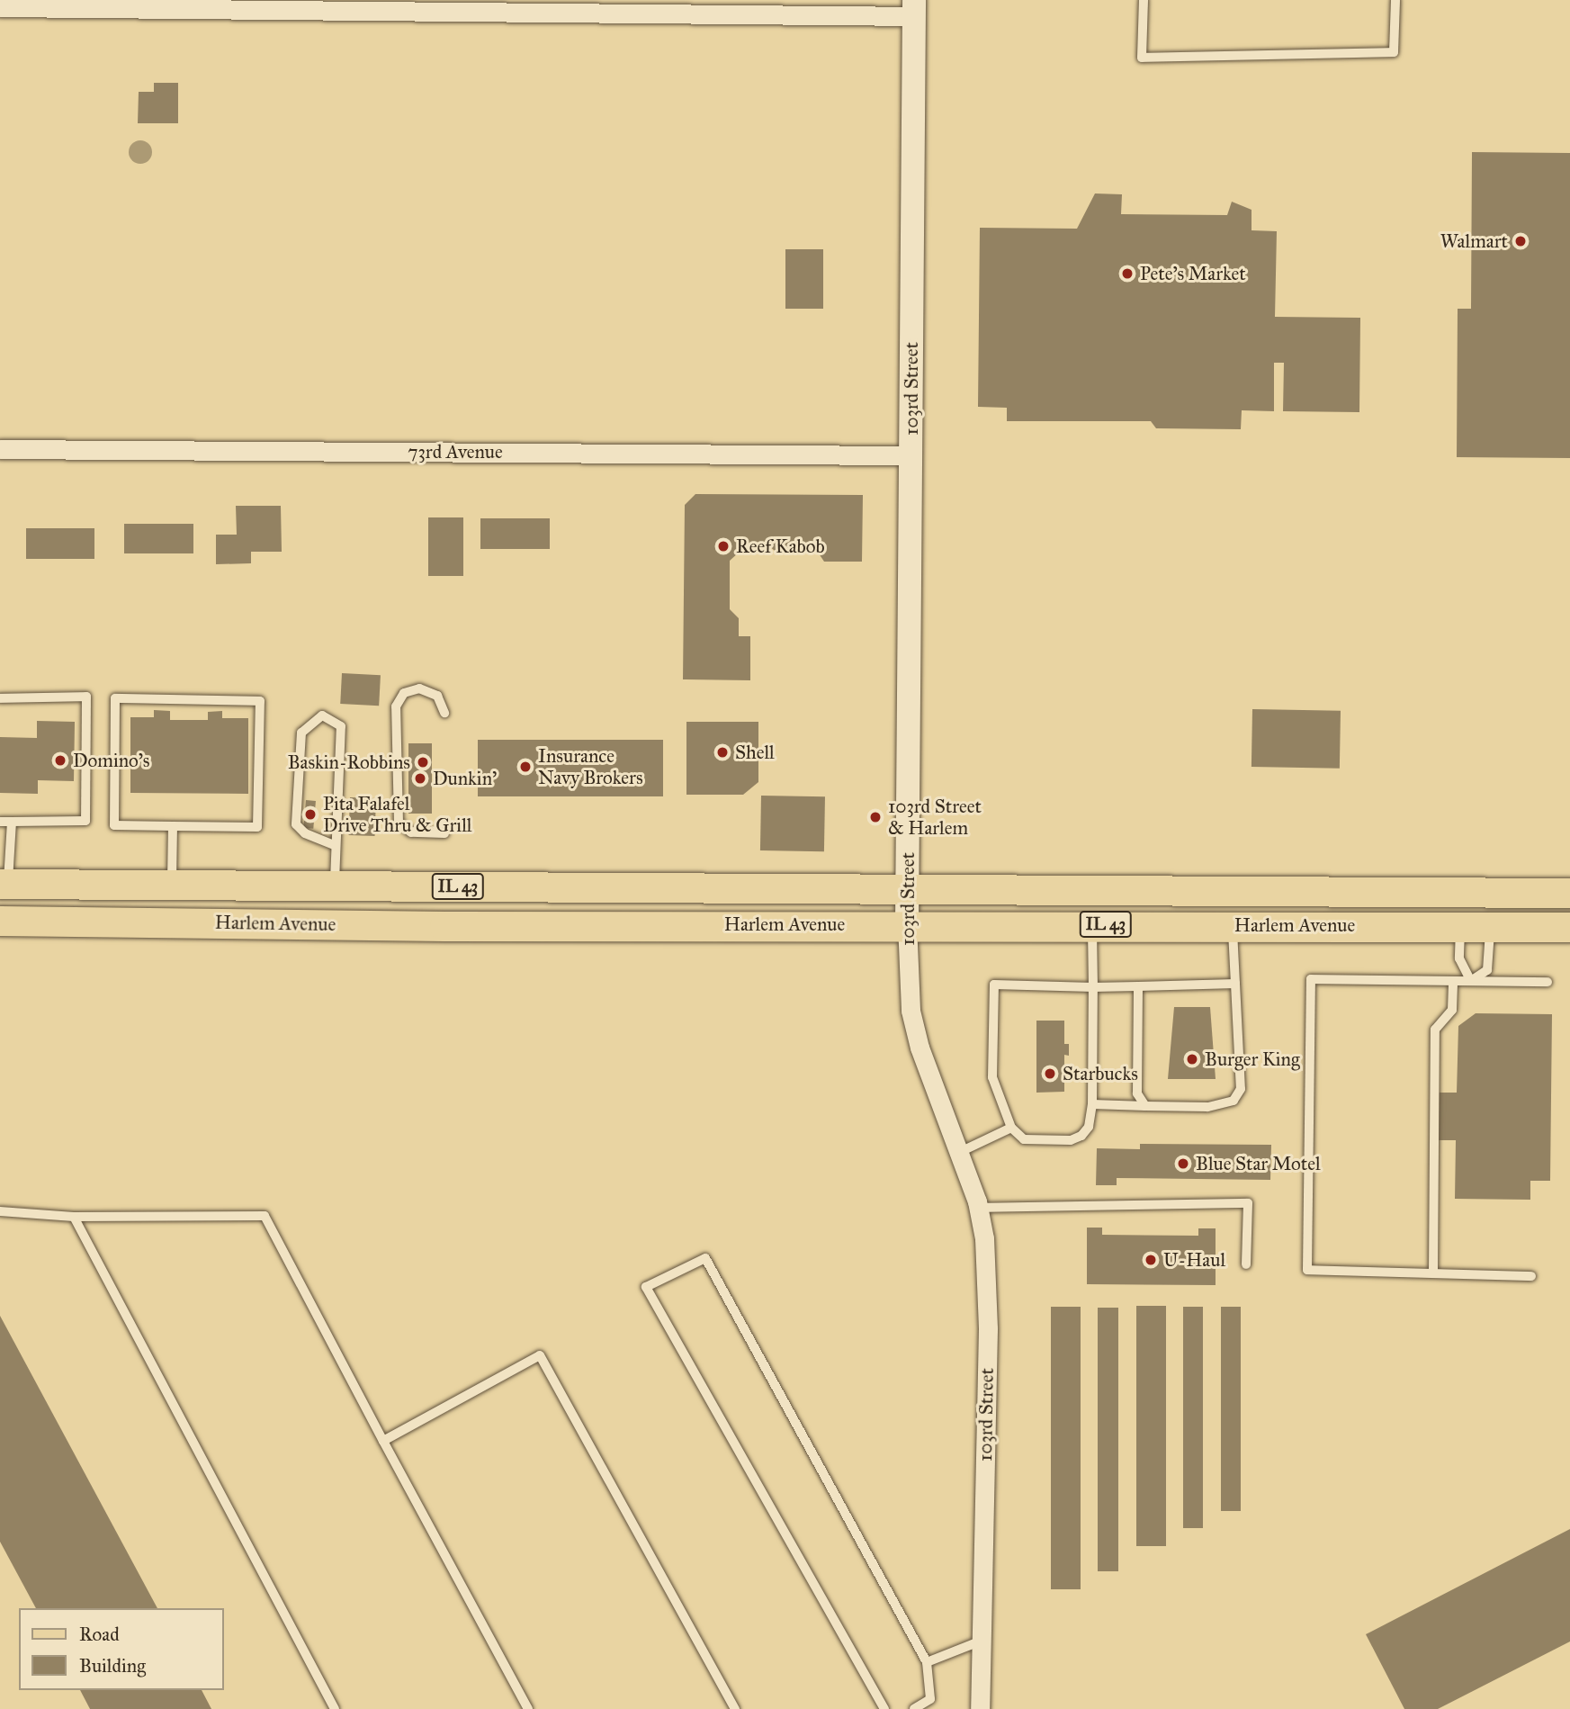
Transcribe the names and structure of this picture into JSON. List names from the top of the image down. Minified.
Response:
{"streets":{"main road":["IL 43","Harlem Avenue"],"street":["103rd Street","73rd Avenue"]},"crossings":[["103rd Street","73rd Avenue"],["103rd Street","Harlem Avenue"]],"places":["Walmart","Pete's Market","Reef Kabob","Shell","Domino's","Baskin-Robbins","Insurance Navy Brokers","Dunkin'","Pita Falafel Drive Thru & Grill","103rd Street & Harlem","Burger King","Starbucks","Blue Star Motel","U-Haul"],"legend":["Road","Building"]}
